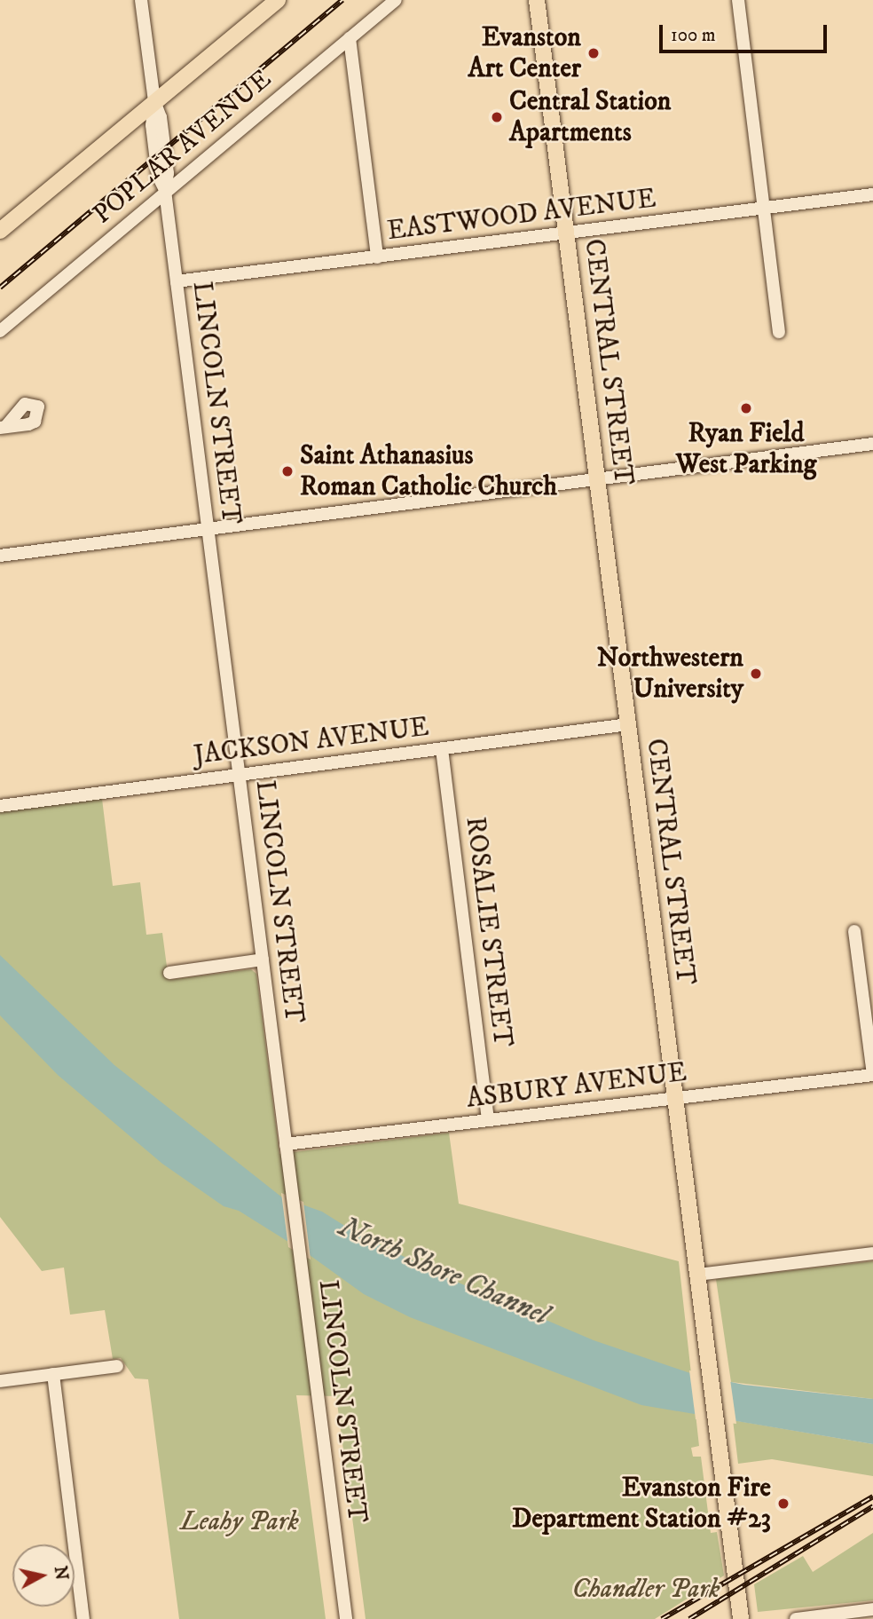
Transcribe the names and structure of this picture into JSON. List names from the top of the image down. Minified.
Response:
{"streets":{"main road":["CENTRAL STREET"],"street":["POPLAR AVENUE","EASTWOOD AVENUE","LINCOLN STREET","JACKSON AVENUE","ROSALIE STREET","ASBURY AVENUE"]},"crossings":[["POPLAR AVENUE","LINCOLN STREET"],["EASTWOOD AVENUE","CENTRAL STREET"],["EASTWOOD AVENUE","LINCOLN STREET"],["CENTRAL STREET","JACKSON AVENUE"],["CENTRAL STREET","ASBURY AVENUE"],["LINCOLN STREET","JACKSON AVENUE"],["LINCOLN STREET","ASBURY AVENUE"],["JACKSON AVENUE","ROSALIE STREET"],["ROSALIE STREET","ASBURY AVENUE"]],"water":["North Shore Channel"],"parks":["Leahy Park","Chandler Park"],"places":["Evanston Art Center","Central Station Apartments","Ryan Field West Parking","Saint Athanasius Roman Catholic Church","Northwestern University","Evanston Fire Department Station #23"],"scale_bar":"100 m","north":"right"}
